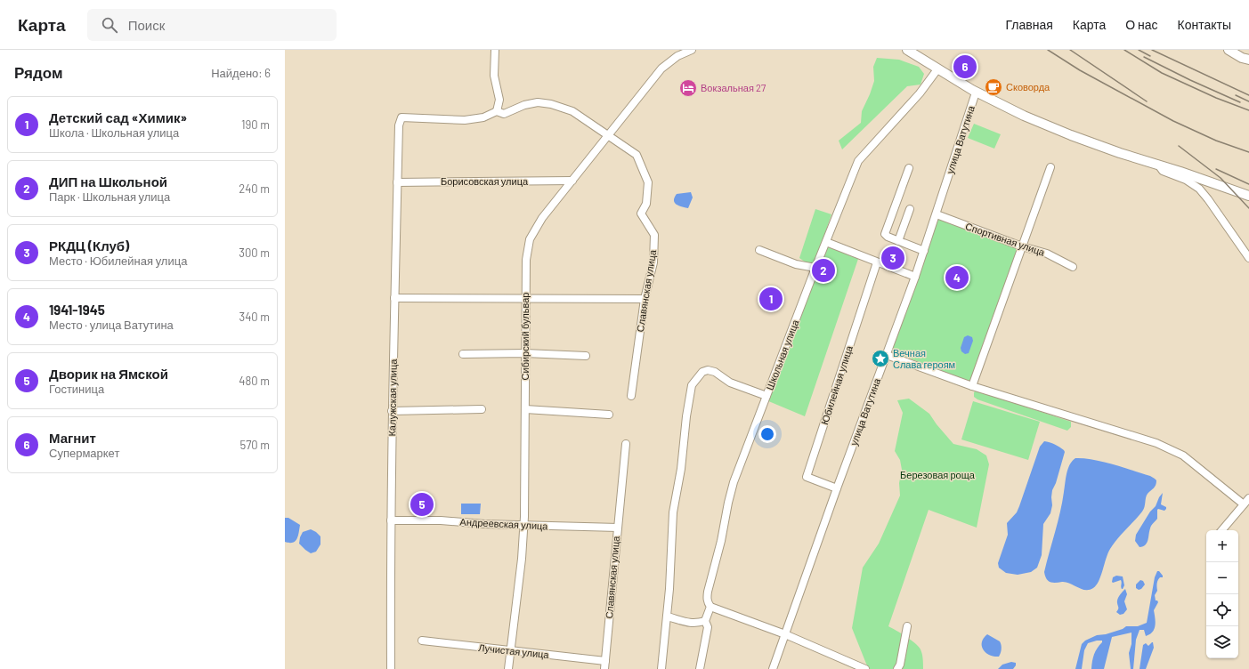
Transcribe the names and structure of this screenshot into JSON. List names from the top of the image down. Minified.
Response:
{"streets":{"street":["улица Ватутина","Борисовская улица","Спортивная улица","Славянская улица","Сибирский бульвар","Школьная улица","Юбилейная улица","Калужская улица","Андреевская улица","Лучистая улица"]},"crossings":[["улица Ватутина","Спортивная улица"],["улица Ватутина","Юбилейная улица"],["Борисовская улица","Сибирский бульвар"],["Борисовская улица","Калужская улица"],["Славянская улица","Сибирский бульвар"],["Славянская улица","Калужская улица"],["Славянская улица","Андреевская улица"],["Славянская улица","Лучистая улица"],["Сибирский бульвар","Андреевская улица"],["Сибирский бульвар","Лучистая улица"],["Калужская улица","Андреевская улица"]],"parks":["Березовая роща"],"places":{"cafe":["Сковорда"],"hotel":["Вокзальная 27"],"place":["Вечная Слава героям"]},"page":{"header":"Карта","search":"Поиск","nav":["Главная","Карта","О нас","Контакты"],"heading":["Рядом","Найдено: 6"],"pins":["6","3","2","4","1","5"],"list":[{"mark":"1","name":"Детский сад «Химик»","note":"Школа · Школьная улица","value":"190 m"},{"mark":"2","name":"ДИП на Школьной","note":"Парк · Школьная улица","value":"240 m"},{"mark":"3","name":"РКДЦ (Клуб)","note":"Место · Юбилейная улица","value":"300 m"},{"mark":"4","name":"1941-1945","note":"Место · улица Ватутина","value":"340 m"},{"mark":"5","name":"Дворик на Ямской","note":"Гостиница","value":"480 m"},{"mark":"6","name":"Магнит","note":"Супермаркет","value":"570 m"}],"map_buttons":["+","−"]}}
